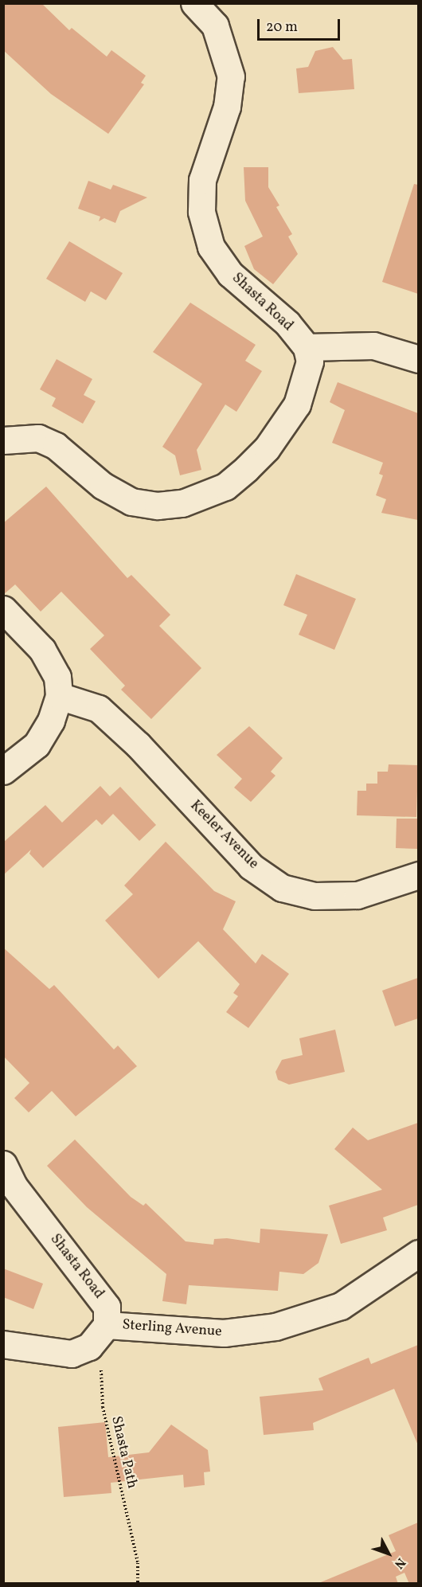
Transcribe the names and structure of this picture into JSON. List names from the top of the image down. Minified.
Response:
{"streets":{"street":["Shasta Road","Keeler Avenue","Sterling Avenue"],"path":["Shasta Path"]},"crossings":[["Shasta Road","Sterling Avenue"],["Shasta Road","Shasta Path"],["Sterling Avenue","Shasta Path"]],"scale_bar":"20 m","north":"bottom right"}
